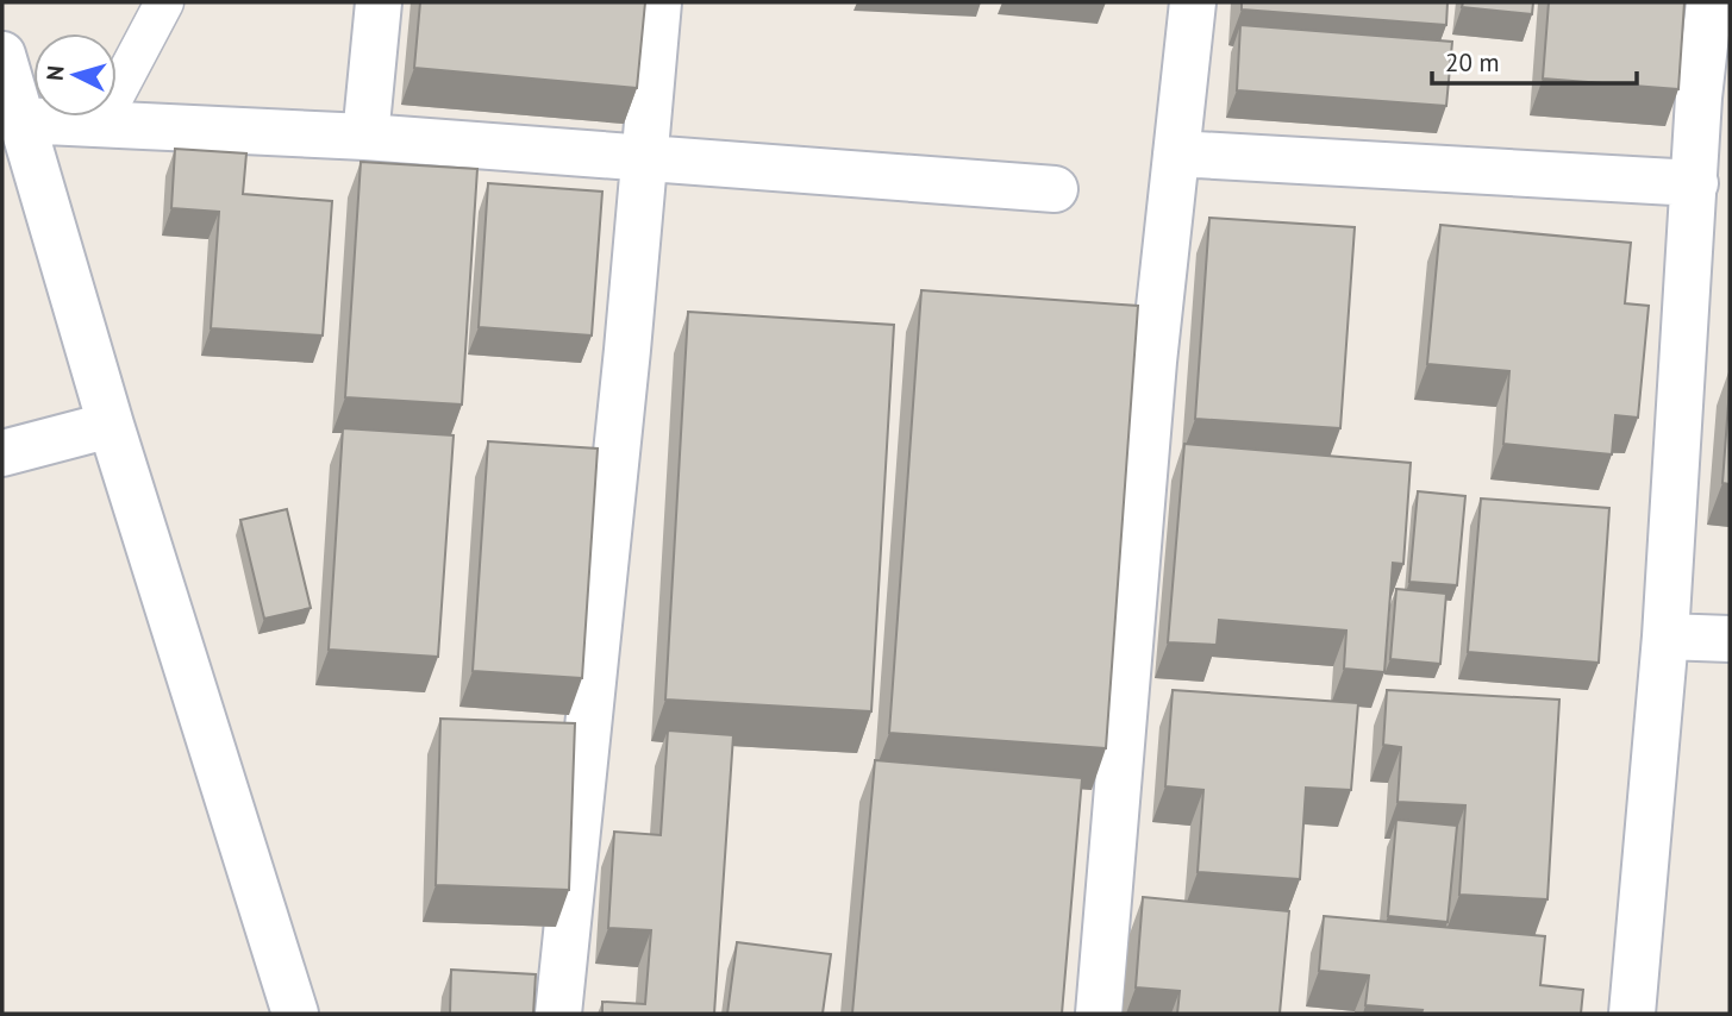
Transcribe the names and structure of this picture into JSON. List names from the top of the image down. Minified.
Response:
{"scale_bar":"20 m","north":"left"}
